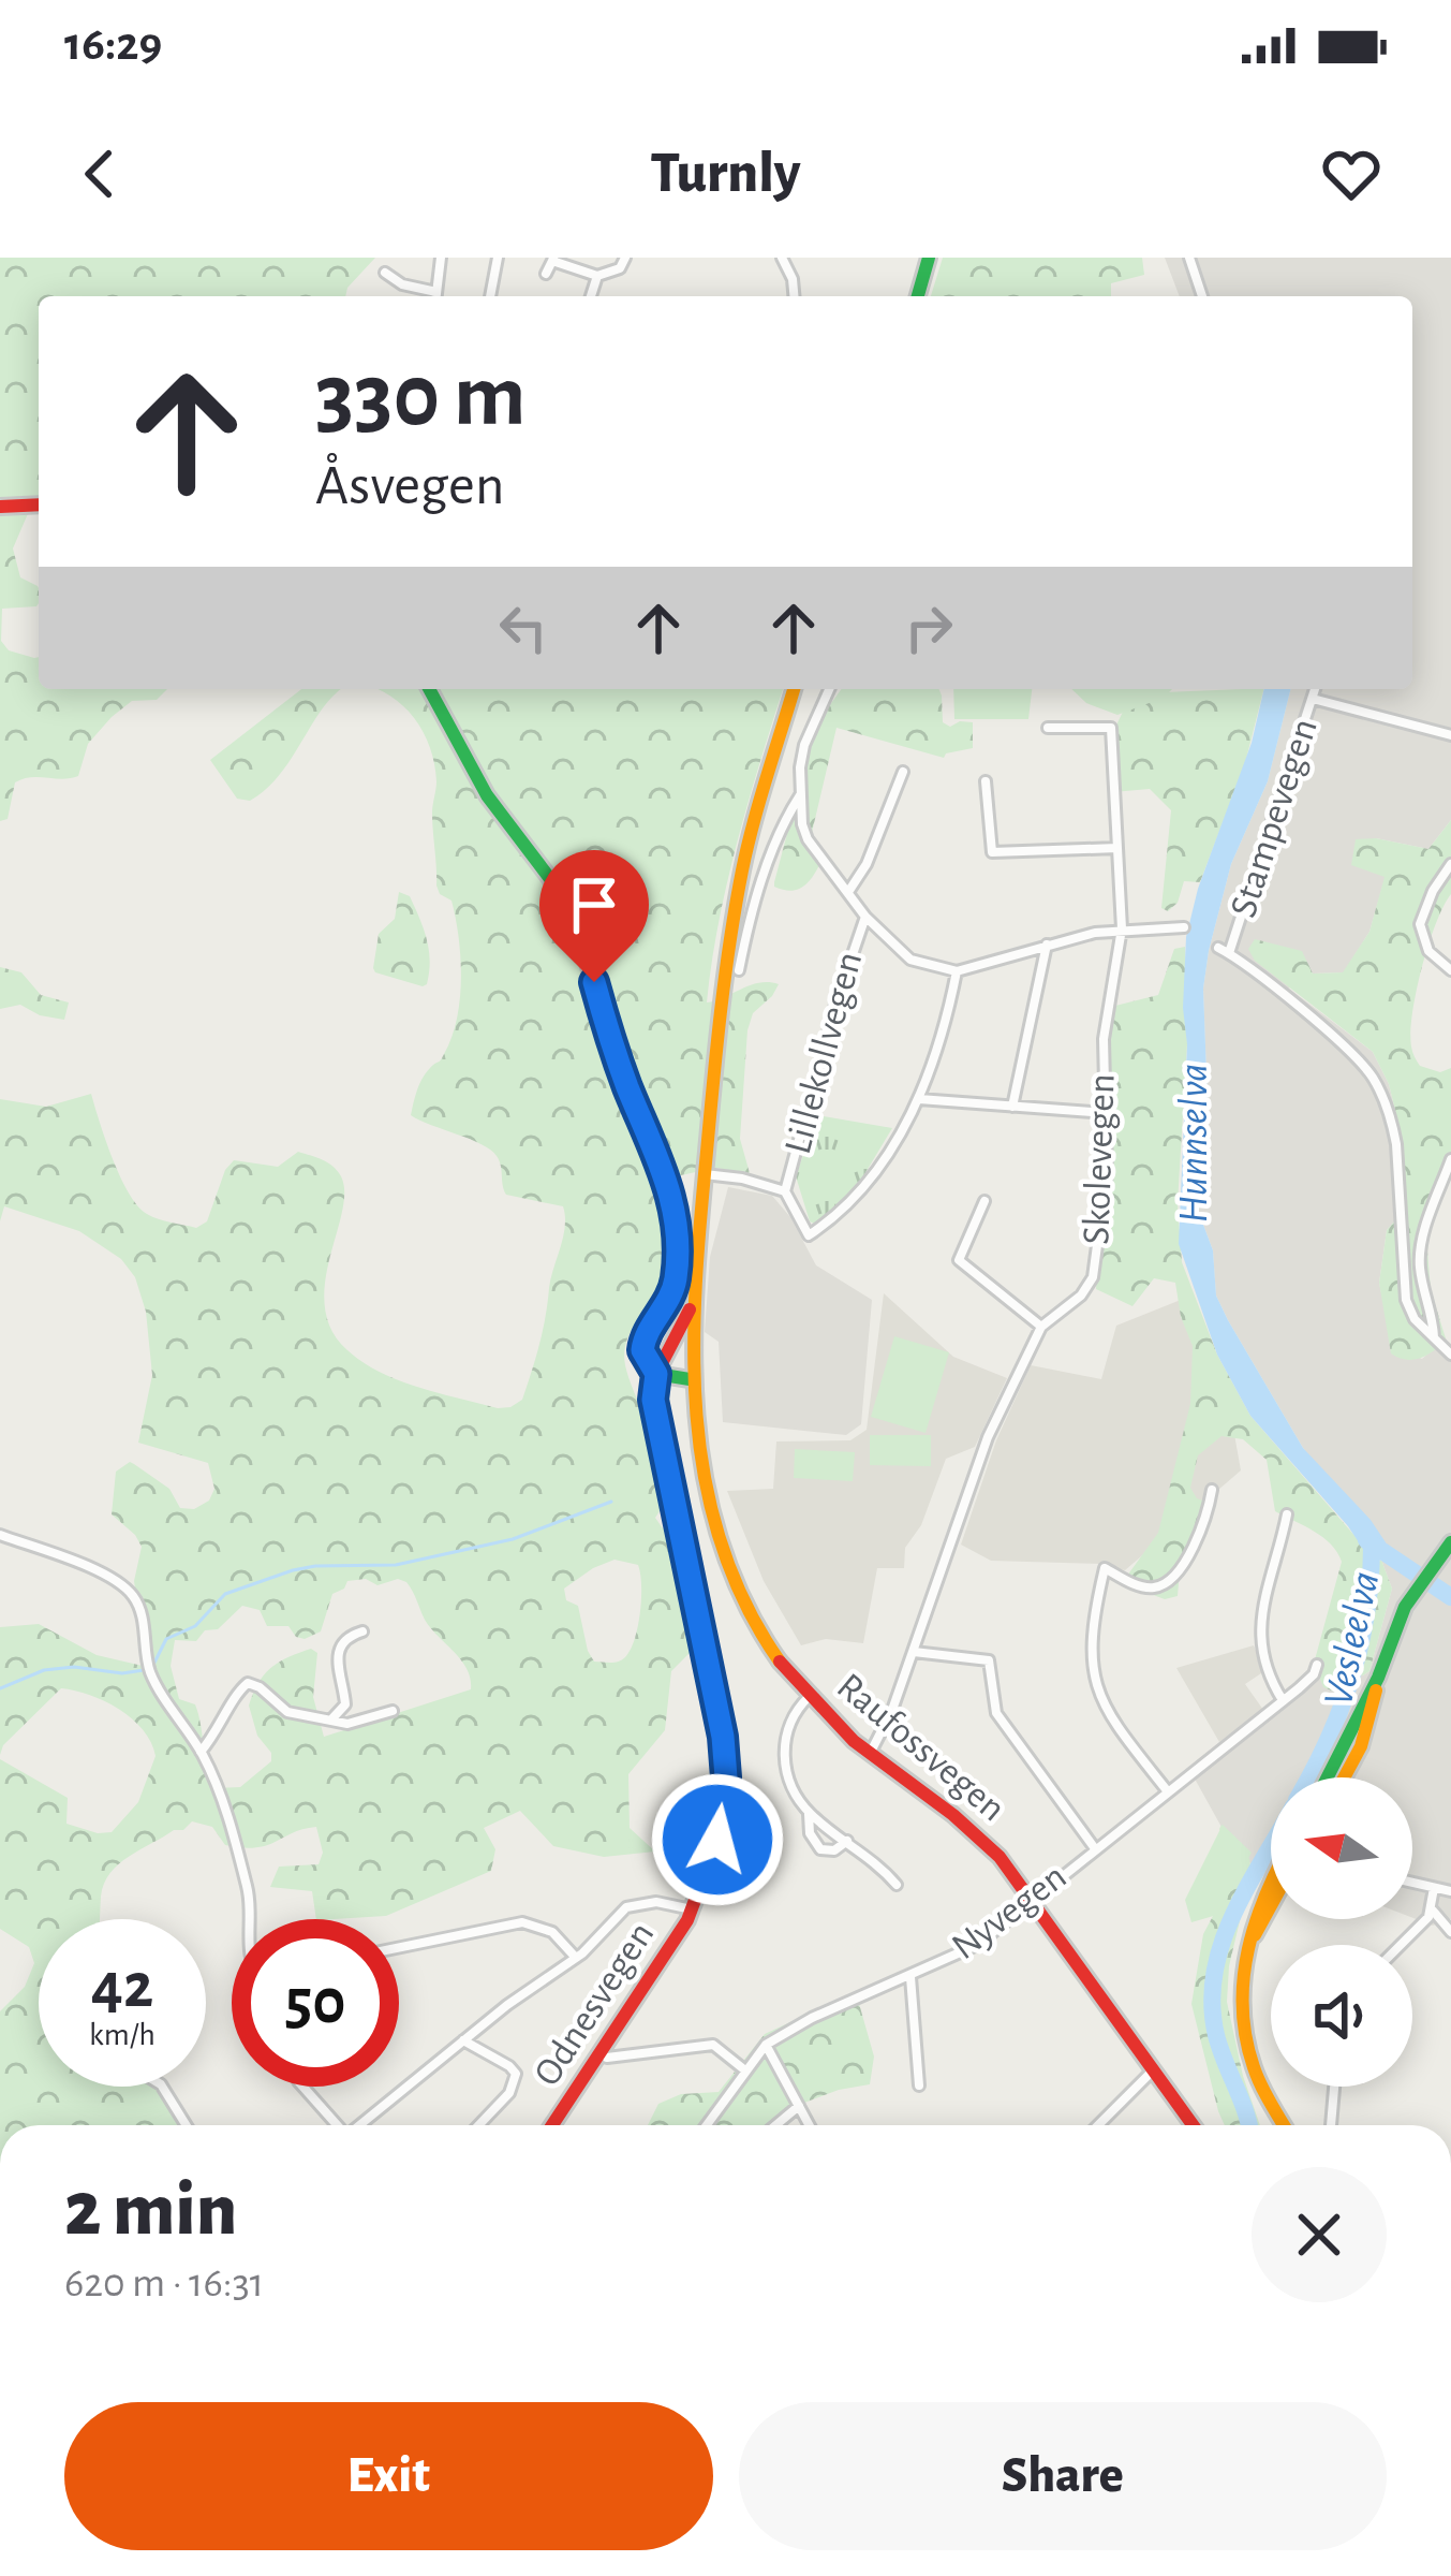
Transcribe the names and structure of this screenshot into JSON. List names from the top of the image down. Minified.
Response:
{"streets":{"main road":["Raufossvegen","Odnesvegen"],"street":["Stampevegen","Lillekollvegen","Skolevegen","Nyvegen"]},"crossings":[["Lillekollvegen","Raufossvegen"],["Skolevegen","Raufossvegen"],["Raufossvegen","Nyvegen"]],"water":["Hunnselva","Vesleelva"],"north":"left","page":{"status":"16:29","header":"Turnly","turn":["330 m","Åsvegen"],"speed":"42 km/h","limit":"50","heading":["2 min","620 m · 16:31"],"buttons":["Exit","Share"]}}
